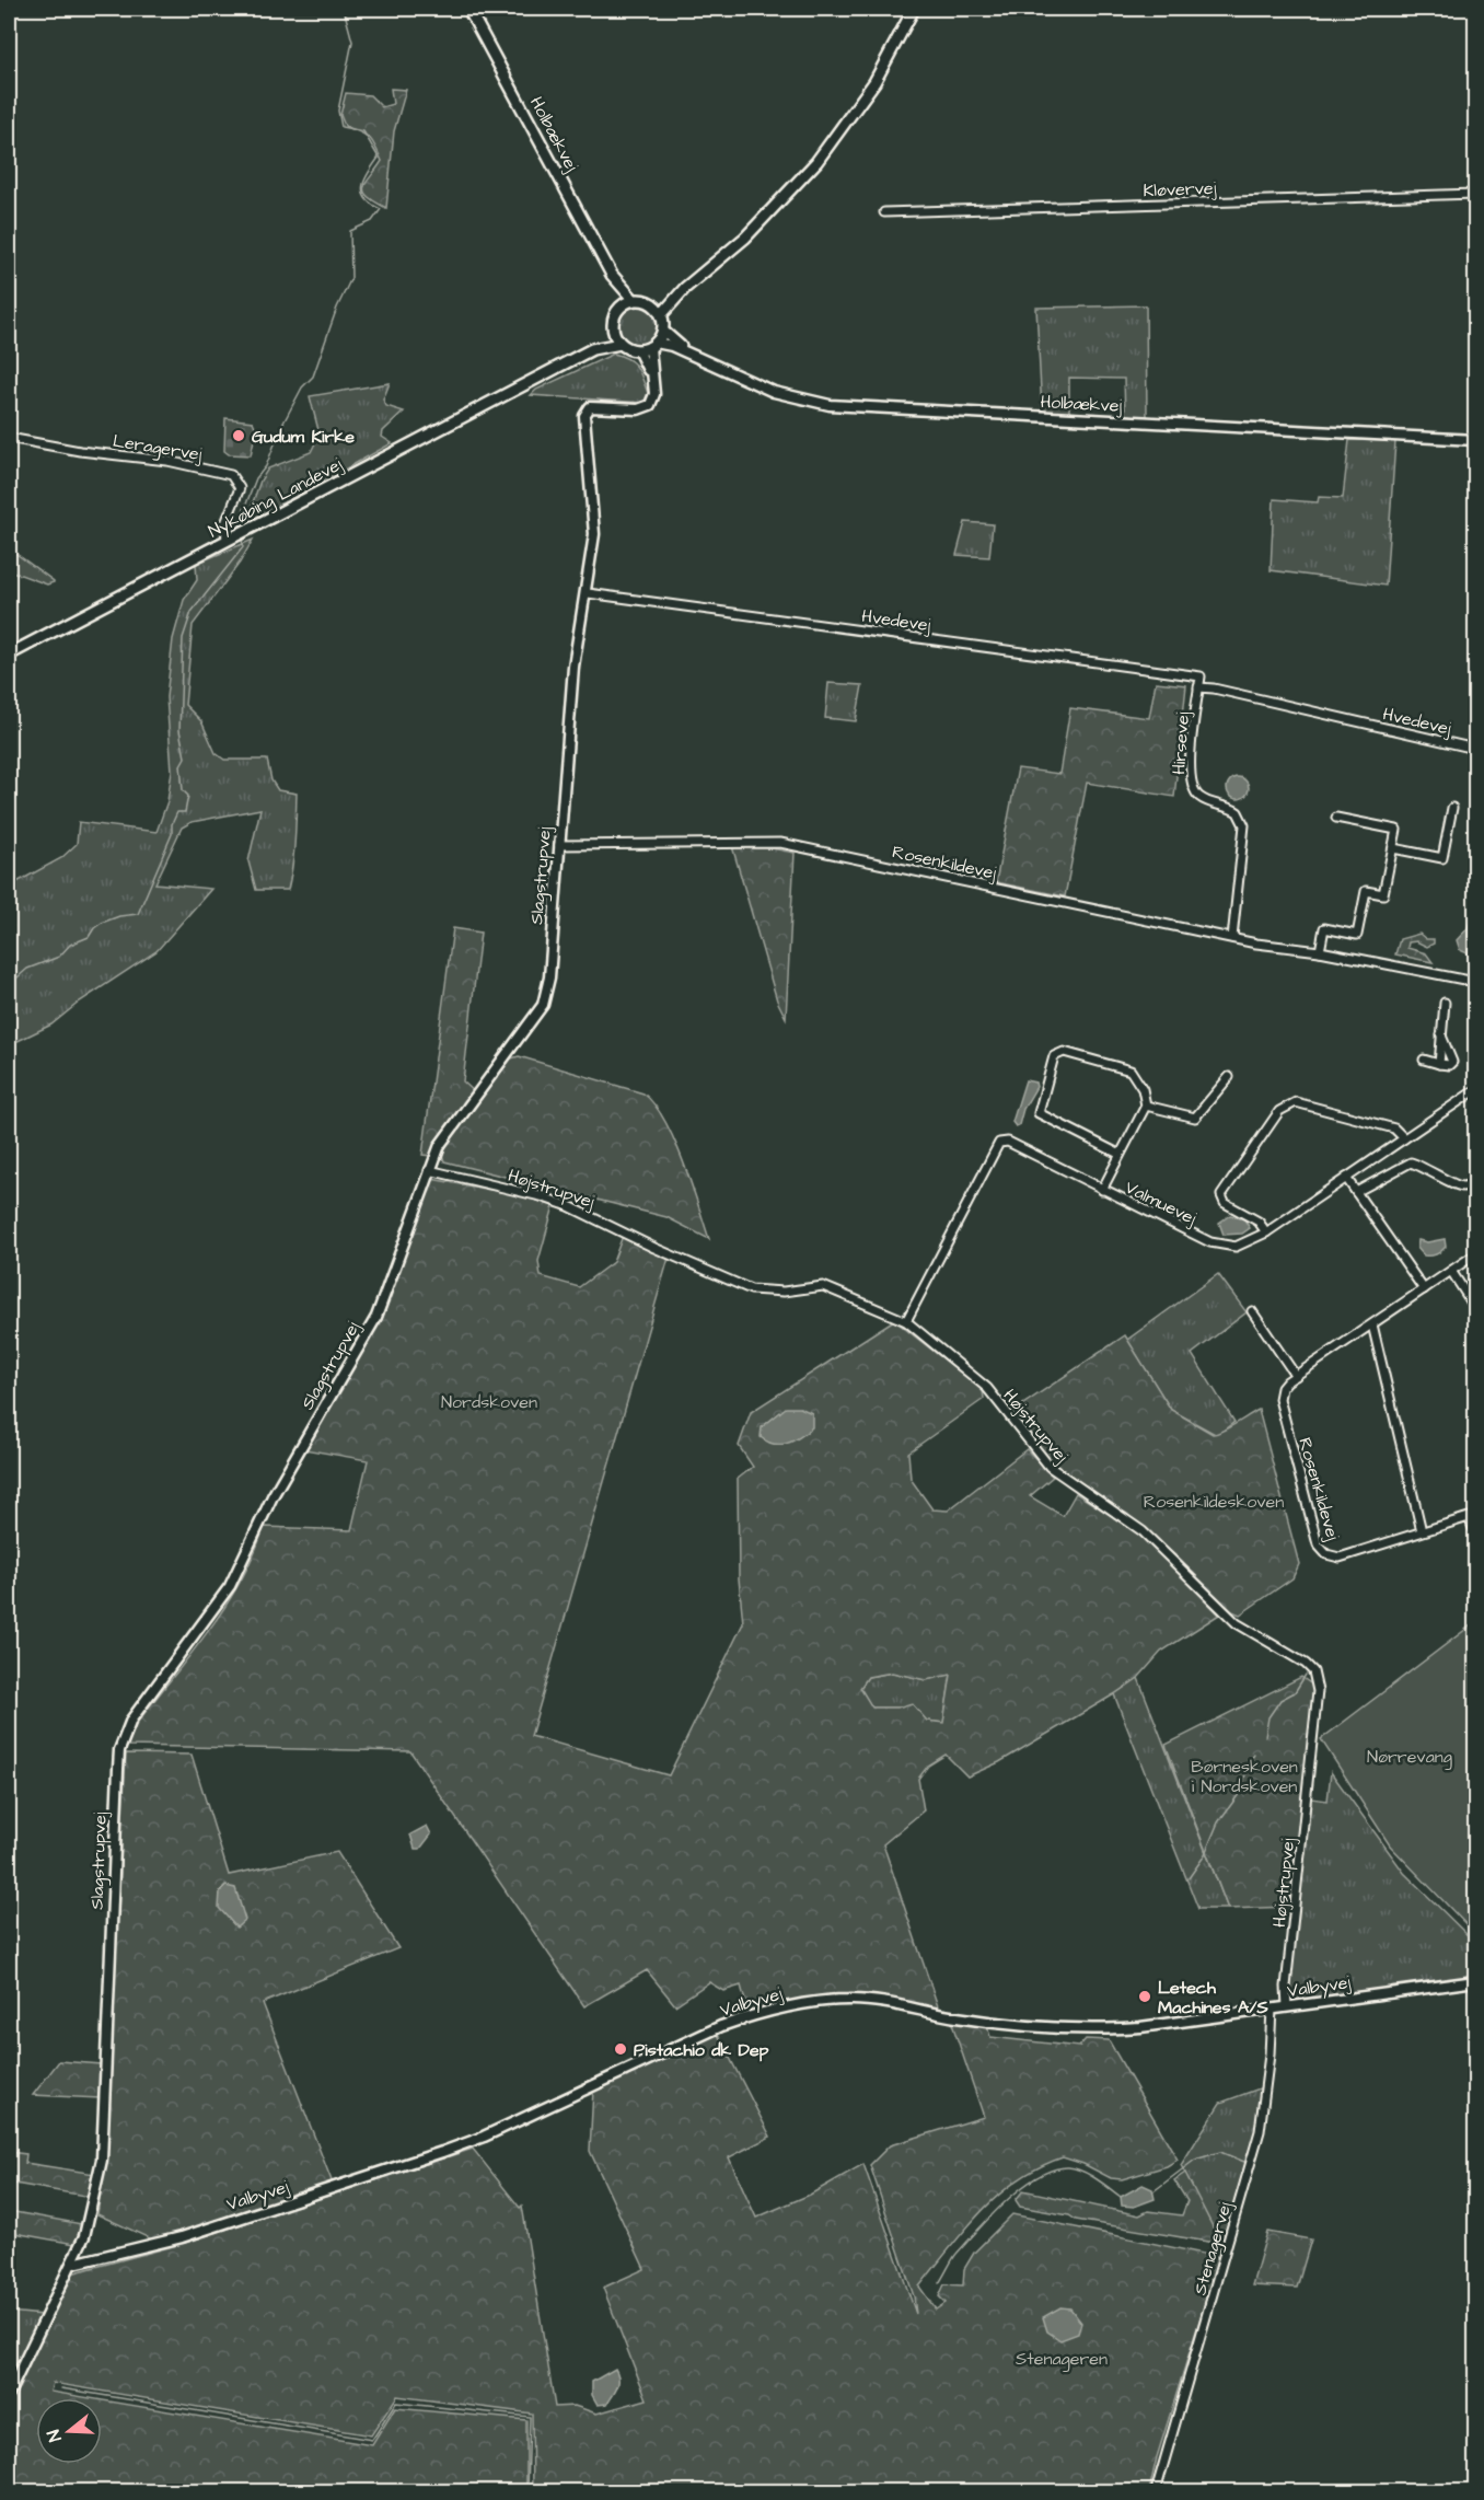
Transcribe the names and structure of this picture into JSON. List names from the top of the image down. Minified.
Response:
{"streets":{"main road":["Holbækvej","Nykøbing Landevej"],"street":["Kløvervej","Leragervej","Hvedevej","Hirsevej","Rosenkildevej","Slagstrupvej","Højstrupvej","Valmuevej","Valbyvej","Stenagervej"]},"crossings":[["Holbækvej","Nykøbing Landevej"],["Leragervej","Nykøbing Landevej"],["Hvedevej","Hirsevej"],["Hvedevej","Slagstrupvej"],["Hirsevej","Rosenkildevej"],["Rosenkildevej","Slagstrupvej"],["Slagstrupvej","Højstrupvej"],["Slagstrupvej","Valbyvej"],["Højstrupvej","Valmuevej"],["Højstrupvej","Valbyvej"],["Valbyvej","Stenagervej"]],"parks":["Nordskoven","Rosenkildeskoven","Nørrevang","Børneskoven i Nordskoven","Stenageren"],"places":["Gudum Kirke","Letech Machines A/S","Pistachio dk Dep"],"north":"left"}
